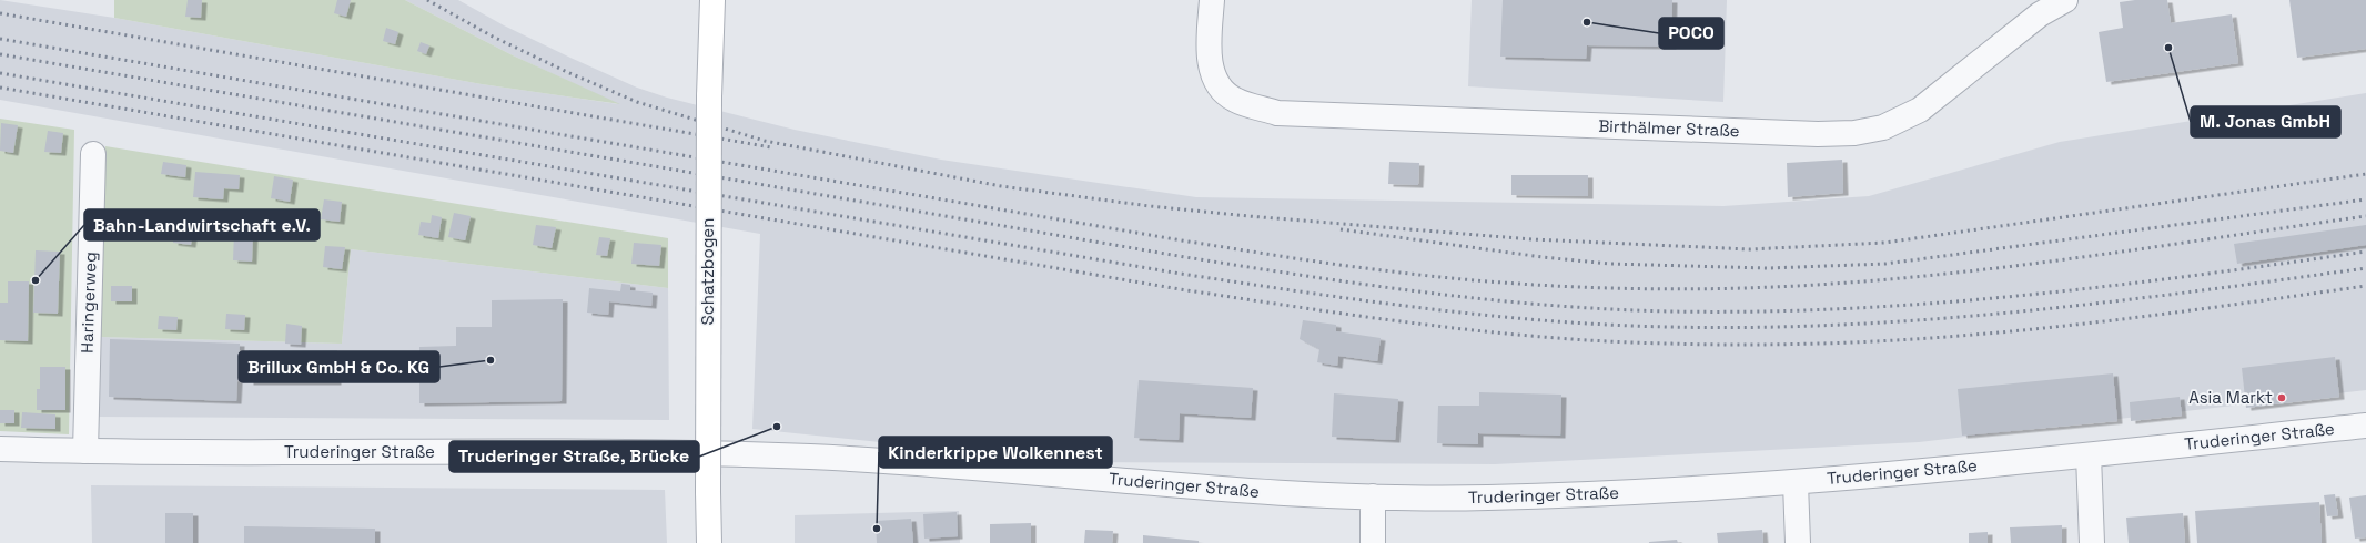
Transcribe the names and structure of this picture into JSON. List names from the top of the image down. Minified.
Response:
{"streets":{"main road":["Schatzbogen"],"street":["Birthälmer Straße","Haringerweg","Truderinger Straße"]},"crossings":[["Haringerweg","Truderinger Straße"]],"places":["POCO","M. Jonas GmbH","Bahn-Landwirtschaft e.V.","Brillux GmbH & Co. KG","Asia Markt","Truderinger Straße, Brücke","Kinderkrippe Wolkennest"]}
